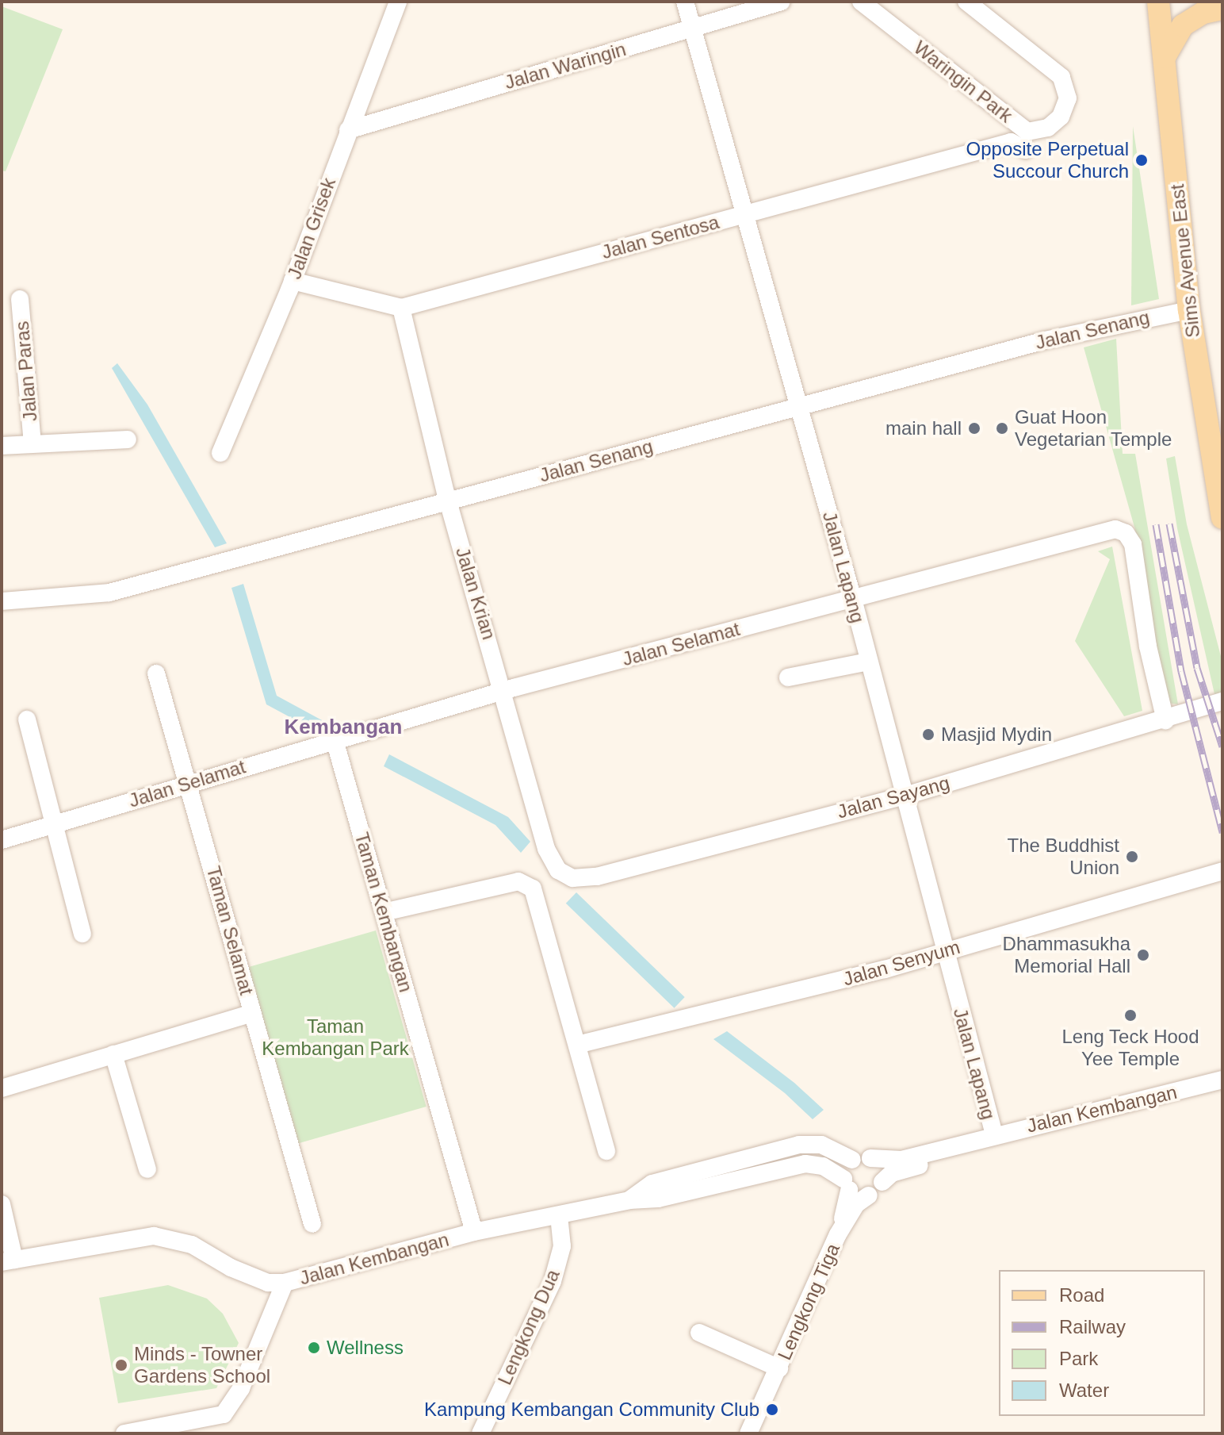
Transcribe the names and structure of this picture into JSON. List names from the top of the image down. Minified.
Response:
{"streets":{"main road":["Sims Avenue East"],"street":["Jalan Waringin","Waringin Park","Jalan Grisek","Jalan Sentosa","Jalan Senang","Jalan Paras","Jalan Lapang","Jalan Krian","Jalan Selamat","Jalan Sayang","Taman Kembangan","Taman Selamat","Jalan Senyum","Jalan Kembangan","Lengkong Tiga","Lengkong Dua"]},"crossings":[["Jalan Waringin","Jalan Grisek"],["Jalan Waringin","Jalan Lapang"],["Jalan Grisek","Jalan Sentosa"],["Jalan Sentosa","Jalan Lapang"],["Jalan Sentosa","Jalan Krian"],["Sims Avenue East","Jalan Senang"],["Jalan Senang","Jalan Lapang"],["Jalan Senang","Jalan Krian"],["Jalan Lapang","Jalan Selamat"],["Jalan Lapang","Jalan Sayang"],["Jalan Lapang","Jalan Senyum"],["Jalan Lapang","Jalan Kembangan"],["Jalan Krian","Jalan Selamat"],["Jalan Krian","Jalan Sayang"],["Jalan Selamat","Jalan Sayang"],["Jalan Selamat","Taman Kembangan"],["Jalan Selamat","Taman Selamat"],["Taman Kembangan","Jalan Kembangan"],["Jalan Kembangan","Lengkong Tiga"],["Jalan Kembangan","Lengkong Dua"]],"districts":["Kembangan"],"parks":["Taman Kembangan Park"],"places":["Opposite Perpetual Succour Church","main hall","Guat Hoon Vegetarian Temple","Masjid Mydin","The Buddhist Union","Dhammasukha Memorial Hall","Leng Teck Hood Yee Temple","Wellness","Minds - Towner Gardens School","Kampung Kembangan Community Club"],"legend":["Road","Railway","Park","Water"]}
